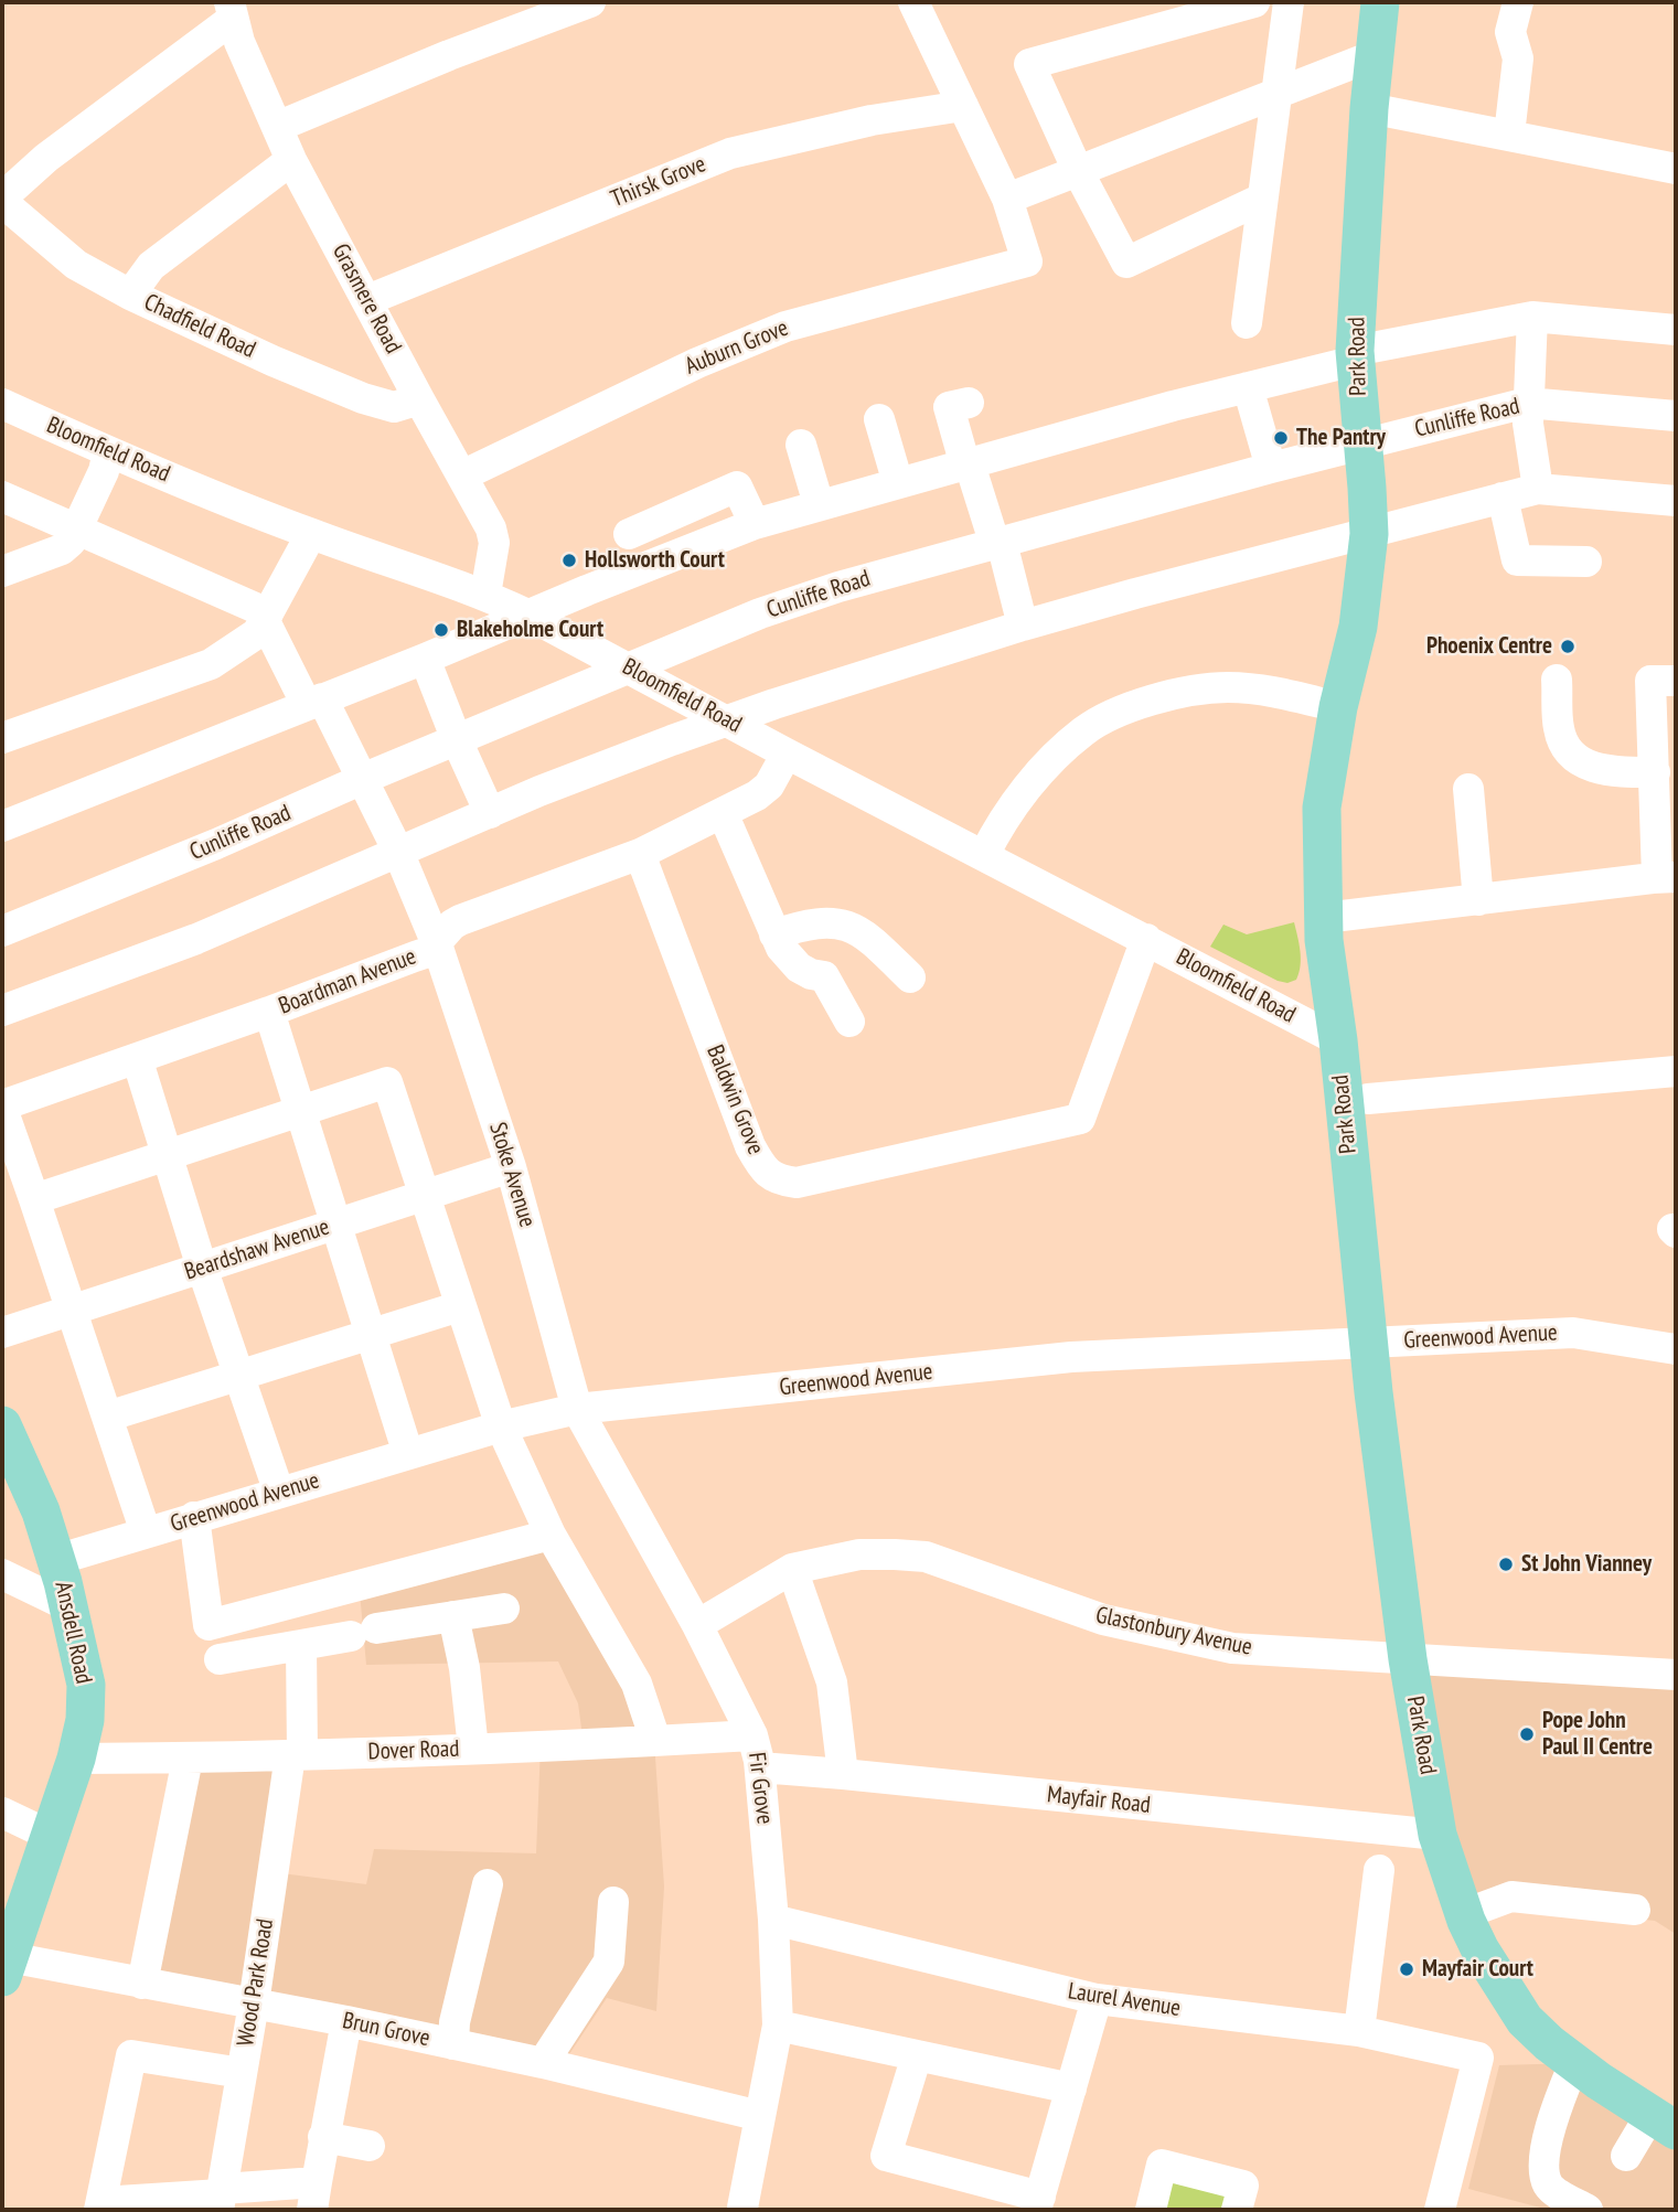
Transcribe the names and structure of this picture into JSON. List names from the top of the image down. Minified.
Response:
{"streets":{"main road":["Park Road","Ansdell Road"],"street":["Thirsk Grove","Grasmere Road","Chadfield Road","Auburn Grove","Cunliffe Road","Bloomfield Road","Boardman Avenue","Baldwin Grove","Stoke Avenue","Beardshaw Avenue","Greenwood Avenue","Glastonbury Avenue","Dover Road","Fir Grove","Mayfair Road","Wood Park Road","Laurel Avenue","Brun Grove"]},"crossings":[["Thirsk Grove","Grasmere Road"],["Grasmere Road","Chadfield Road"],["Grasmere Road","Auburn Grove"],["Grasmere Road","Bloomfield Road"],["Park Road","Cunliffe Road"],["Park Road","Bloomfield Road"],["Park Road","Greenwood Avenue"],["Park Road","Glastonbury Avenue"],["Park Road","Mayfair Road"],["Cunliffe Road","Bloomfield Road"],["Cunliffe Road","Stoke Avenue"],["Bloomfield Road","Boardman Avenue"],["Bloomfield Road","Baldwin Grove"],["Boardman Avenue","Baldwin Grove"],["Boardman Avenue","Stoke Avenue"],["Stoke Avenue","Beardshaw Avenue"],["Stoke Avenue","Greenwood Avenue"],["Stoke Avenue","Fir Grove"],["Greenwood Avenue","Ansdell Road"],["Greenwood Avenue","Fir Grove"],["Glastonbury Avenue","Fir Grove"],["Ansdell Road","Dover Road"],["Ansdell Road","Brun Grove"],["Dover Road","Fir Grove"],["Dover Road","Wood Park Road"],["Fir Grove","Mayfair Road"],["Fir Grove","Laurel Avenue"],["Fir Grove","Brun Grove"],["Wood Park Road","Brun Grove"]],"places":["The Pantry","Hollsworth Court","Blakeholme Court","Phoenix Centre","St John Vianney","Pope John Paul II Centre","Mayfair Court"]}
